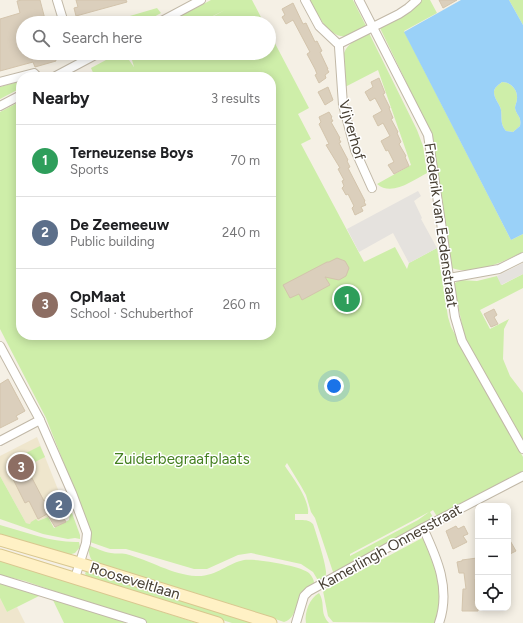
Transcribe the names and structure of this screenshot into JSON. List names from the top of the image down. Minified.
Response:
{"streets":{"main road":["Rooseveltlaan"],"street":["Vijverhof","Frederik van Eedenstraat","Kamerlingh Onnesstraat"]},"parks":["Zuiderbegraafplaats"],"page":{"search":"Search here","heading":["Nearby","3 results"],"list":[{"mark":"1","name":"Terneuzense Boys","note":"Sports","value":"70 m"},{"mark":"2","name":"De Zeemeeuw","note":"Public building","value":"240 m"},{"mark":"3","name":"OpMaat","note":"School · Schuberthof","value":"260 m"}],"pins":["1","3","2"],"map_buttons":["+","−"]}}
